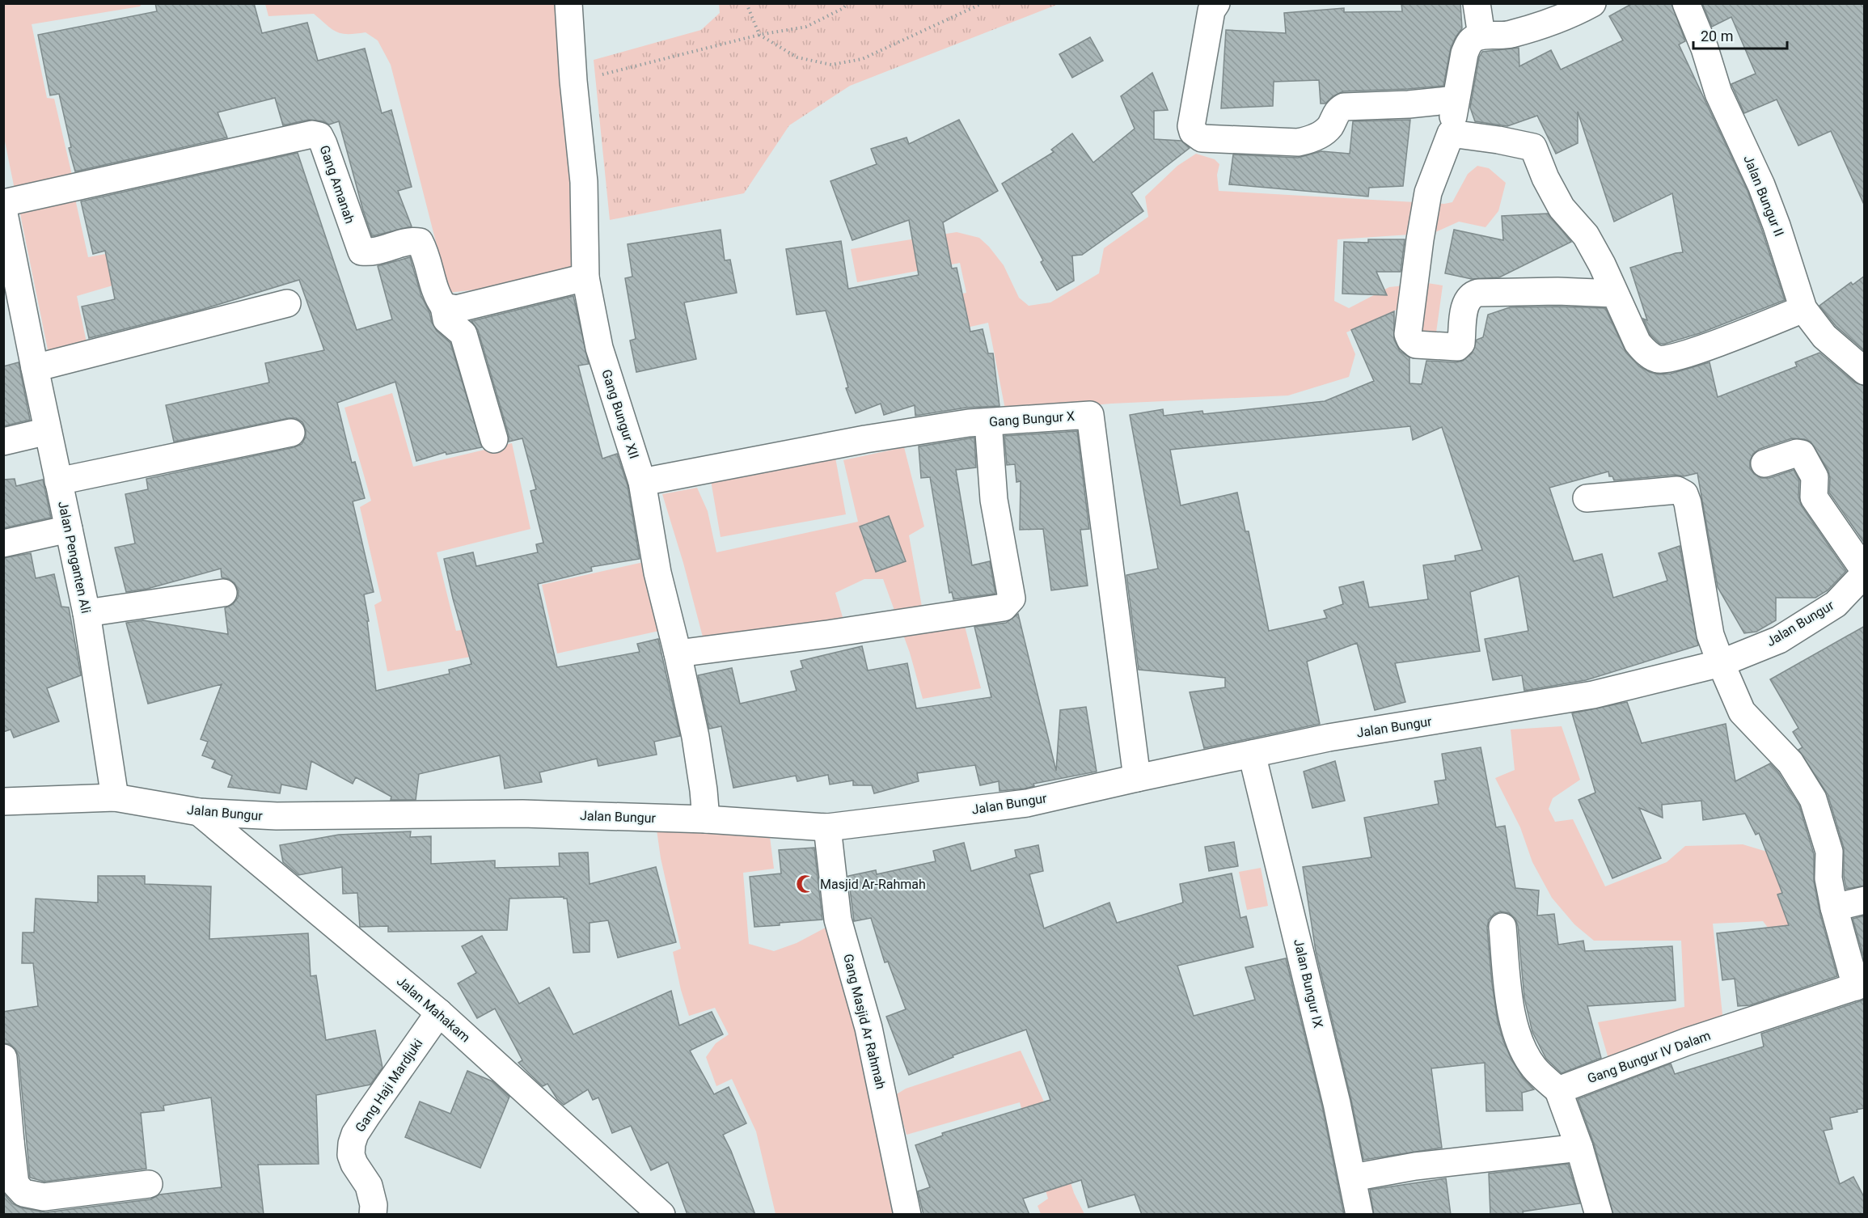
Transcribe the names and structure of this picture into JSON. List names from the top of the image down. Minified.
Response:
{"streets":{"street":["Gang Amanah","Jalan Bungur II","Gang Bungur XII","Gang Bungur X","Jalan Penganten Ali","Jalan Bungur","Jalan Bungur IX","Jalan Mahakam","Gang Masjid Ar Rahmah","Gang Bungur IV Dalam","Gang Haji Mardjuki"]},"crossings":[["Gang Bungur XII","Gang Bungur X"],["Gang Bungur XII","Jalan Bungur"],["Gang Bungur X","Jalan Bungur"],["Jalan Penganten Ali","Jalan Bungur"],["Jalan Bungur","Jalan Bungur IX"],["Jalan Bungur","Jalan Mahakam"],["Jalan Bungur","Gang Masjid Ar Rahmah"],["Jalan Mahakam","Gang Haji Mardjuki"]],"places":{"mosque":["Masjid Ar-Rahmah"]},"scale_bar":"20 m"}
